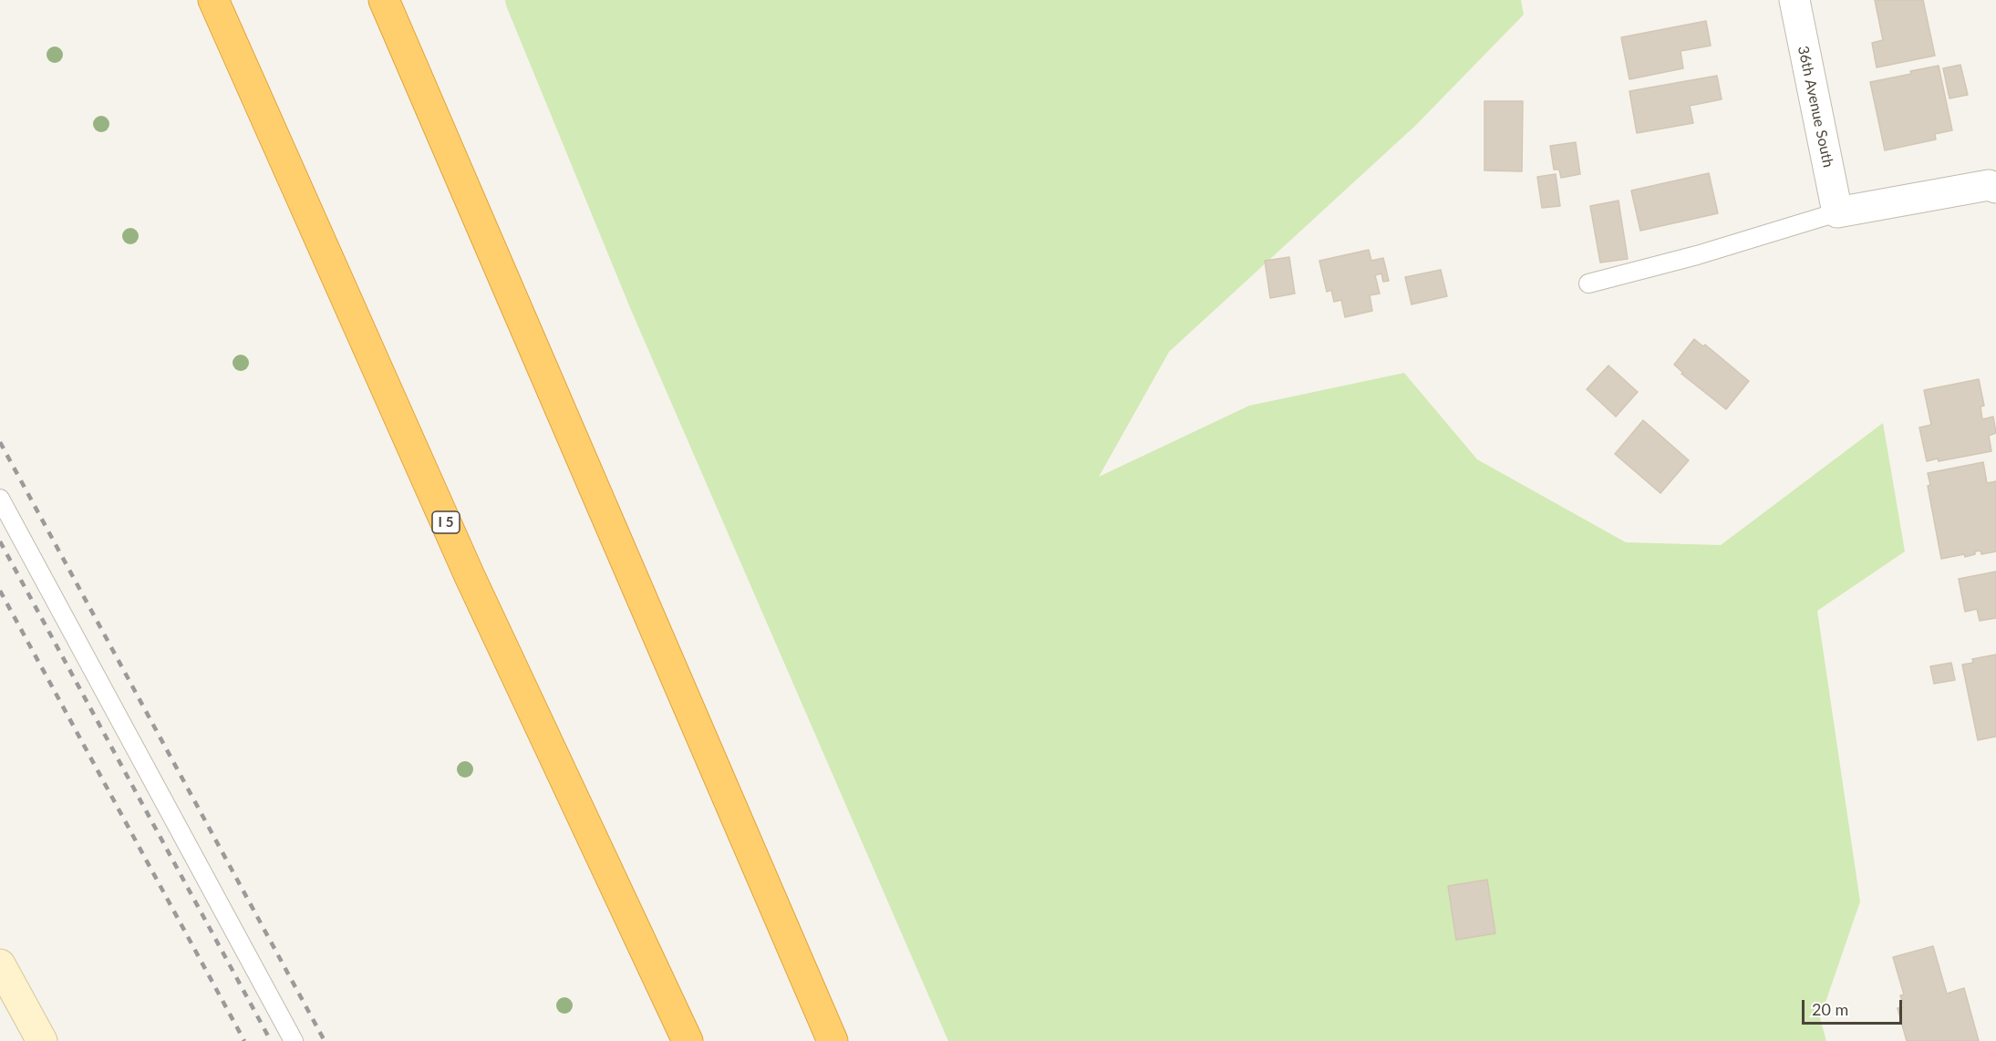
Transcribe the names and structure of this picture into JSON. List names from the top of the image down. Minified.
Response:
{"streets":{"highway":["I 5"],"street":["36th Avenue South"]},"scale_bar":"20 m"}
